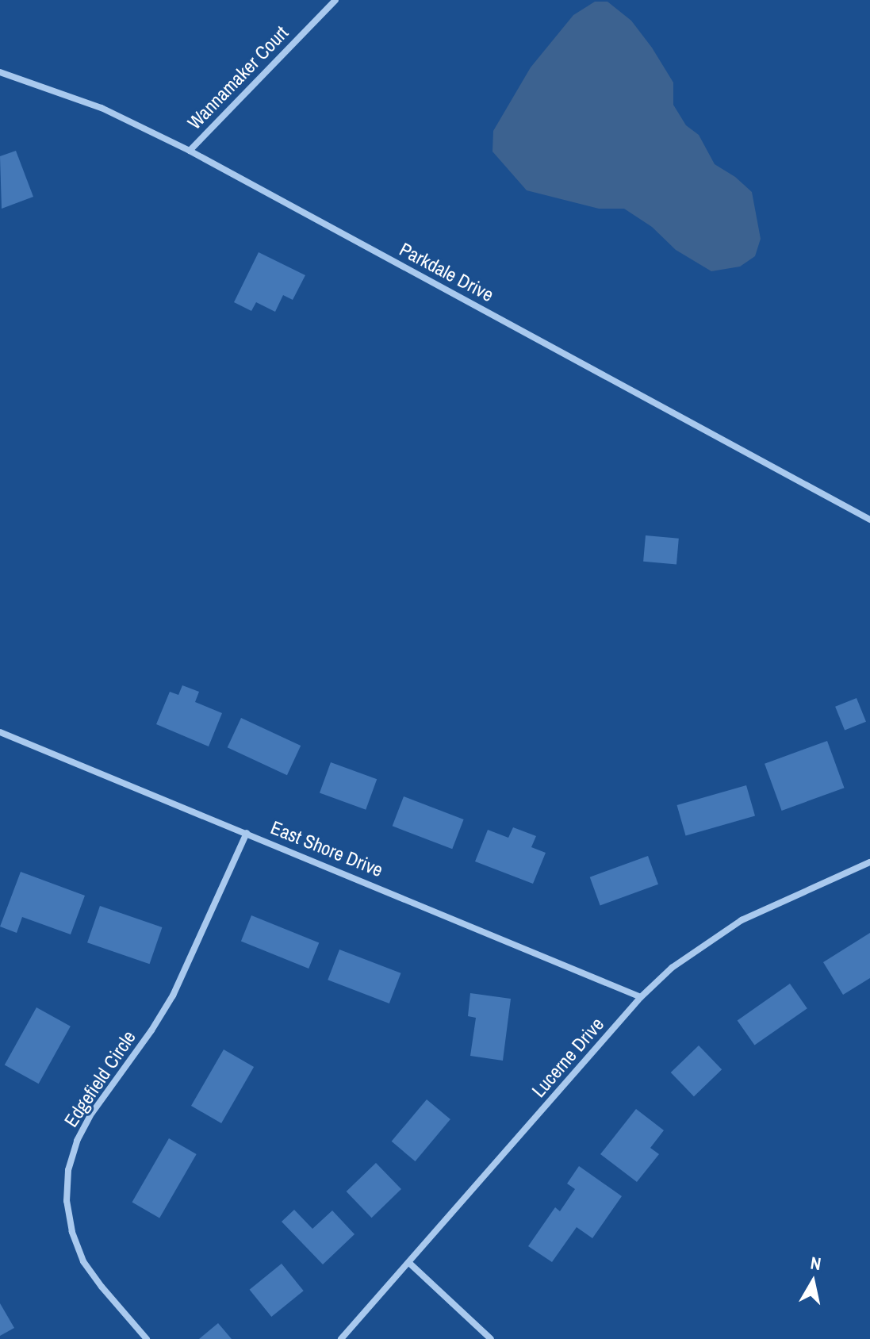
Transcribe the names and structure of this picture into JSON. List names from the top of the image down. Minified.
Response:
{"streets":{"street":["Wannamaker Court","Parkdale Drive","East Shore Drive","Lucerne Drive","Edgefield Circle"]},"crossings":[["Wannamaker Court","Parkdale Drive"],["East Shore Drive","Lucerne Drive"],["East Shore Drive","Edgefield Circle"]],"north":"top"}
